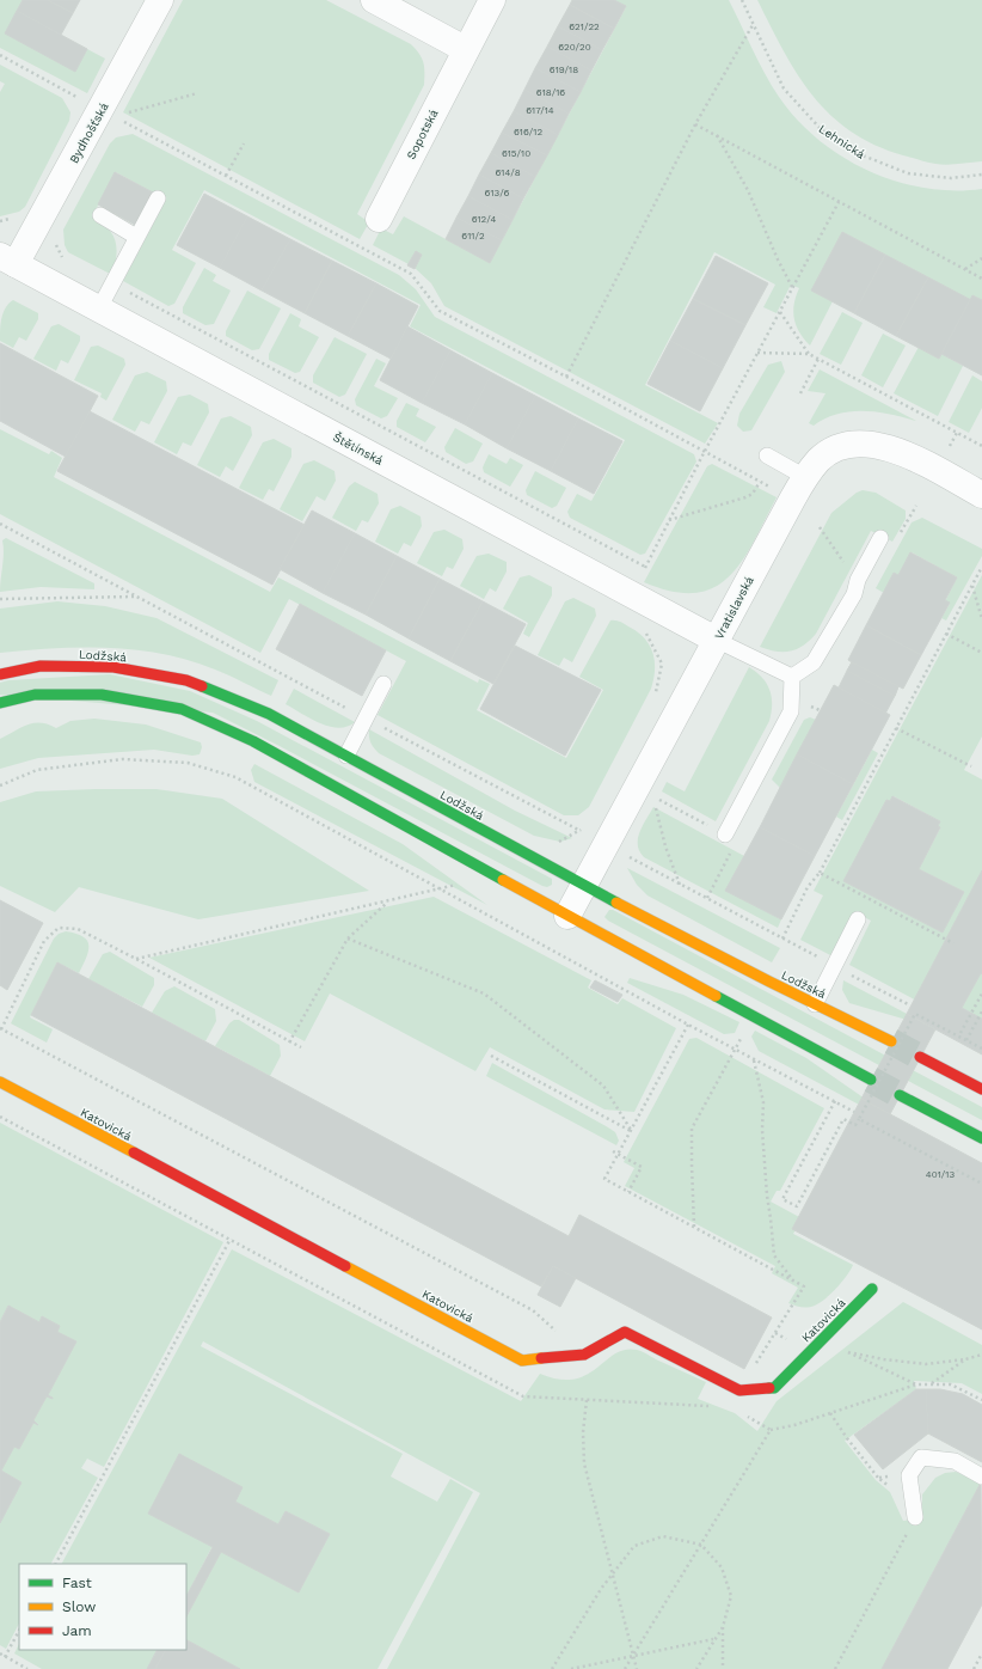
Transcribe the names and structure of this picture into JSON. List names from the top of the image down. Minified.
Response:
{"streets":{"street":["Bydhošťská","Sopotská","Štětínská","Vratislavská","Lodžská","Katovická"],"path":["Lehnická"]},"crossings":[["Bydhošťská","Štětínská"],["Štětínská","Vratislavská"],["Vratislavská","Lodžská"]],"house_numbers":["621/22","620/20","619/18","618/16","617/14","616/12","615/10","614/8","613/6","612/4","611/2","401/13"],"legend":["Fast","Slow","Jam"]}
